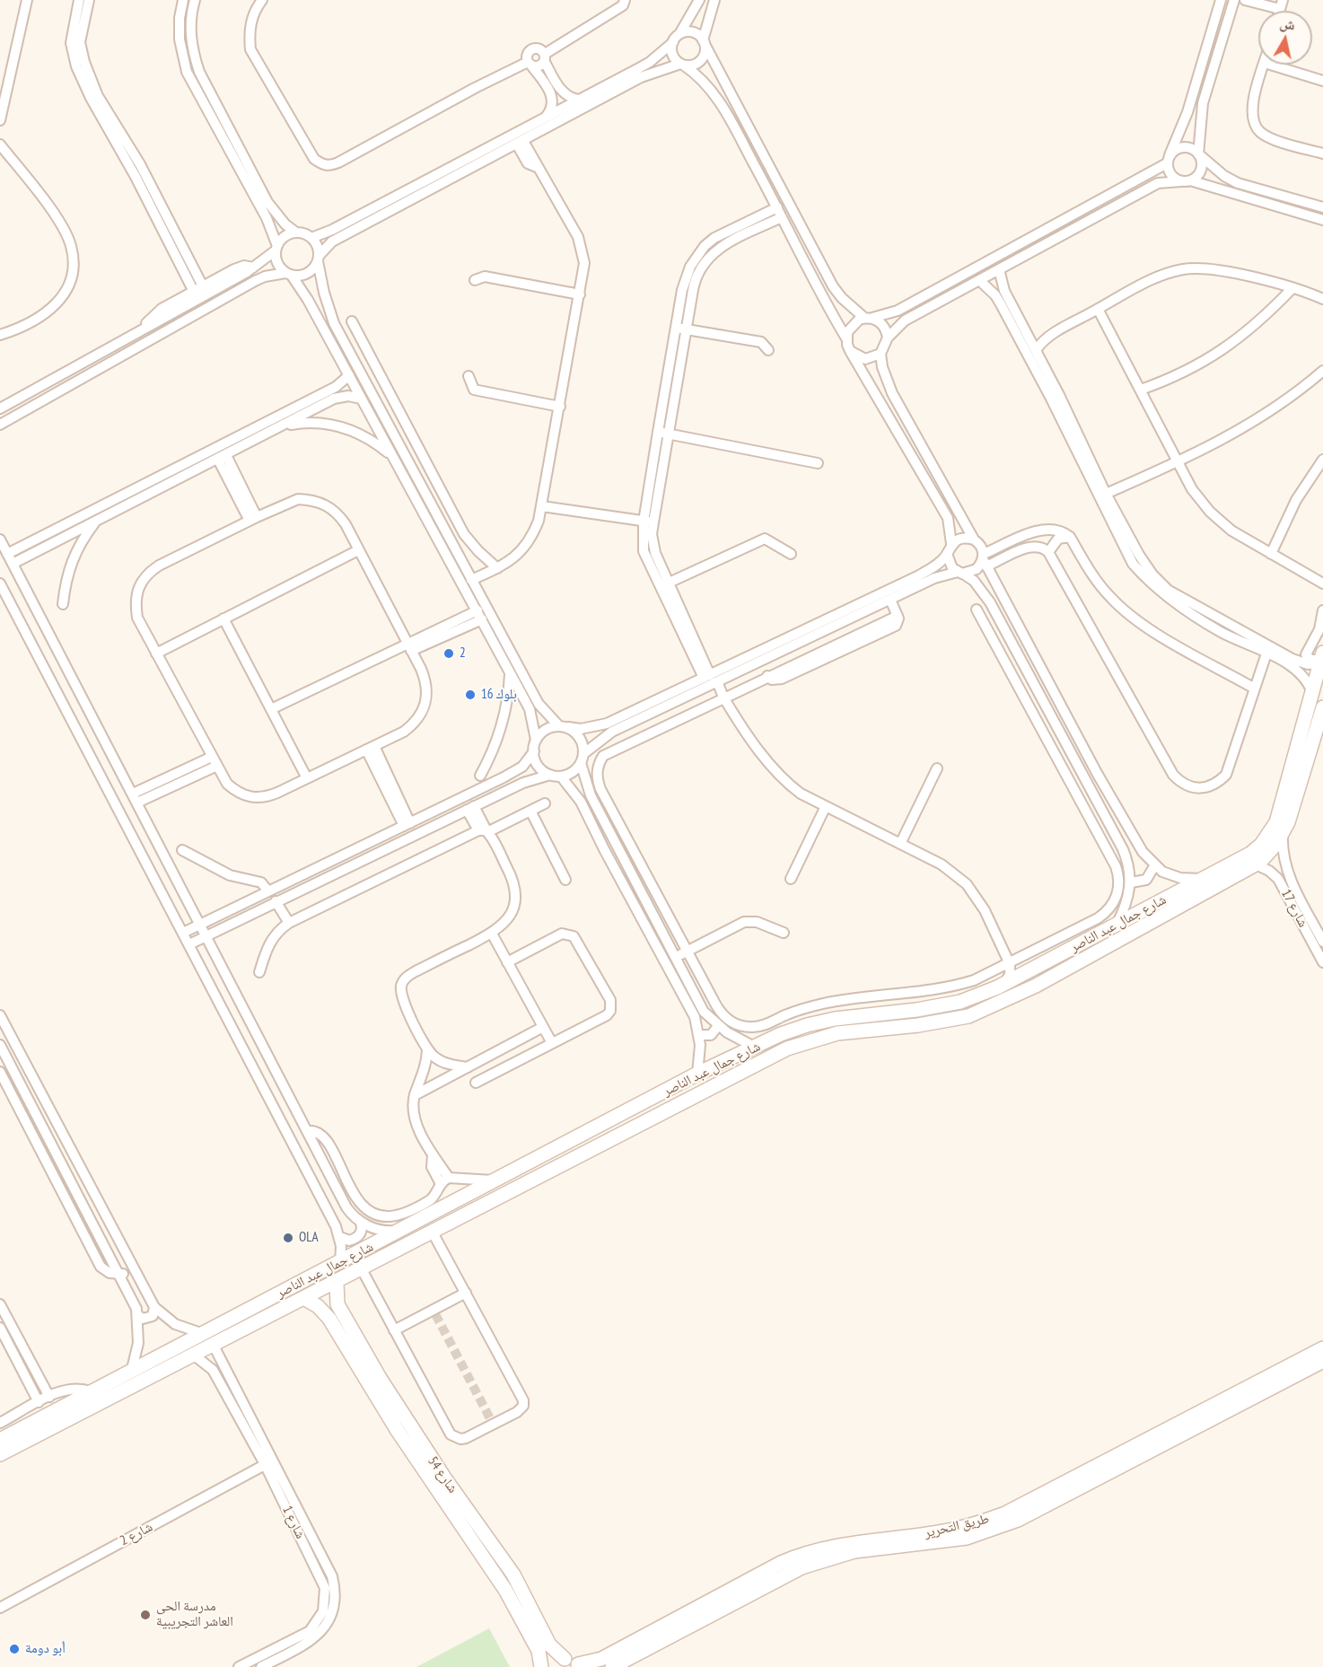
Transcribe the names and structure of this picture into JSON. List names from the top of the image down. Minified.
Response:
{"streets":{"main road":["شارع جمال عبد الناصر","شارع 54","طريق التحرير"],"street":["شارع 17","شارع 1","شارع 2"]},"crossings":[["شارع 17","شارع جمال عبد الناصر"],["شارع جمال عبد الناصر","شارع 54"],["شارع جمال عبد الناصر","شارع 1"],["شارع 1","شارع 2"]],"places":["2","بلوك 16","OLA","مدرسة الحى العاشر التجريبية","أبو دومة"],"north":"top"}
